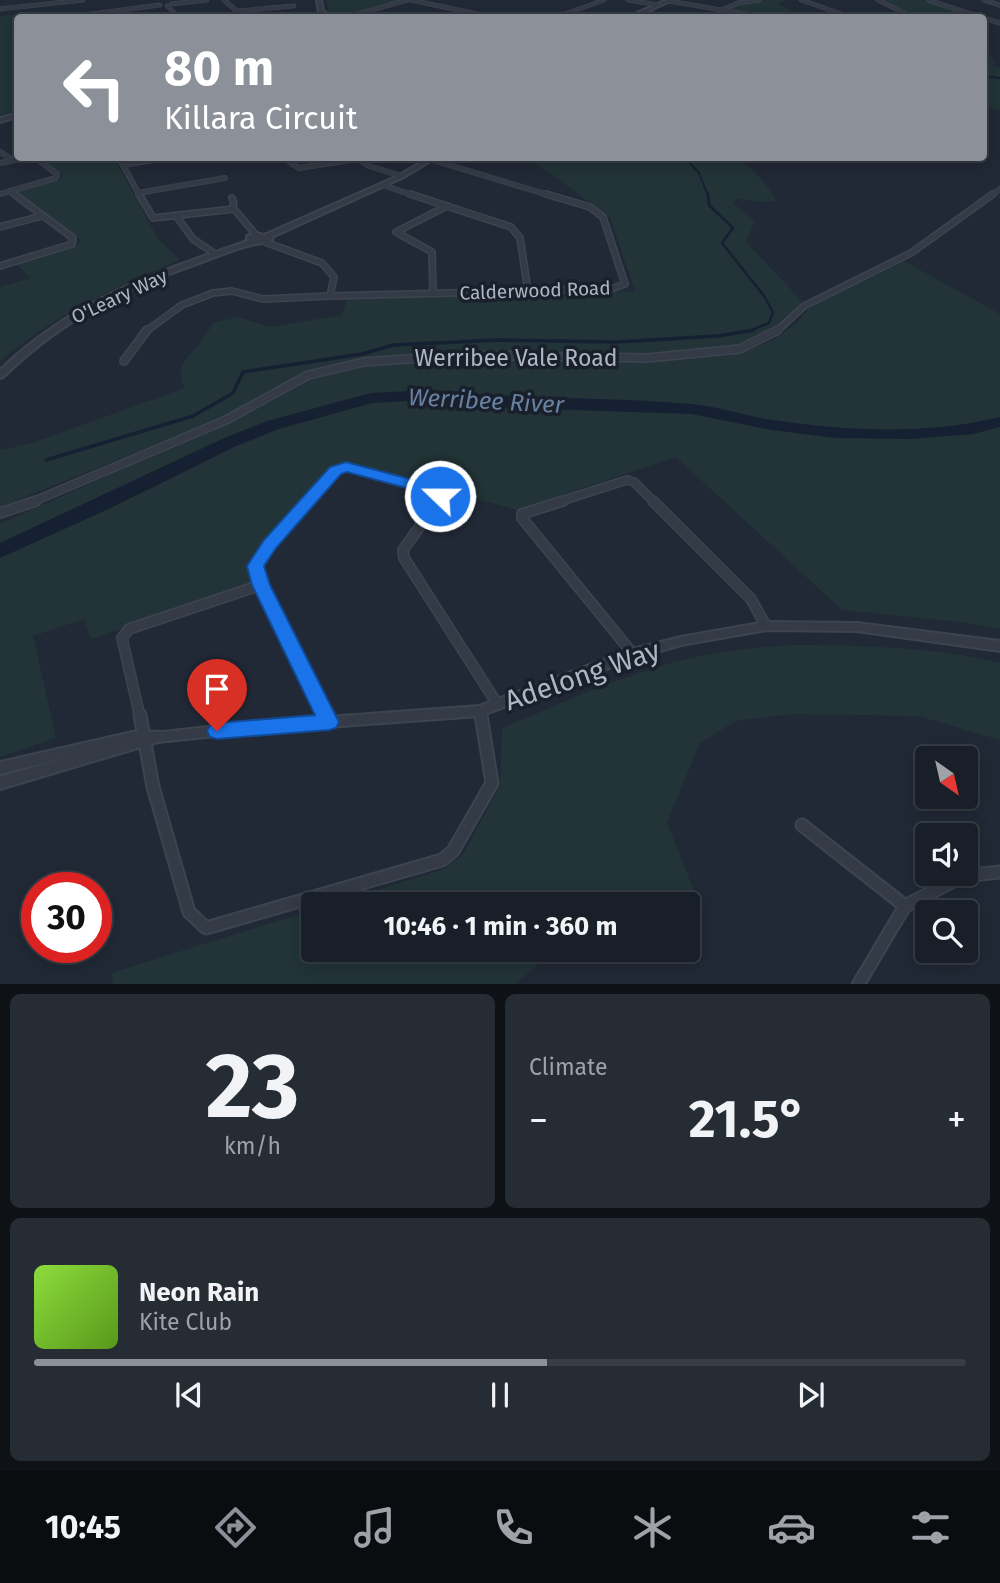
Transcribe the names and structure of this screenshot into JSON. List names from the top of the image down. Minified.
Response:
{"streets":{"street":["Calderwood Road","O'Leary Way","Werribee Vale Road","Adelong Way"]},"water":["Werribee River"],"north":"bottom right","page":{"turn":["80 m","Killara Circuit"],"limit":"30","trip":"10:46 · 1 min · 360 m","tile":[["23","km/h"],"Climate"],"heat":["−","21.5°","+"],"song":["Neon Rain","Kite Club"],"tabs":"10:45"}}
